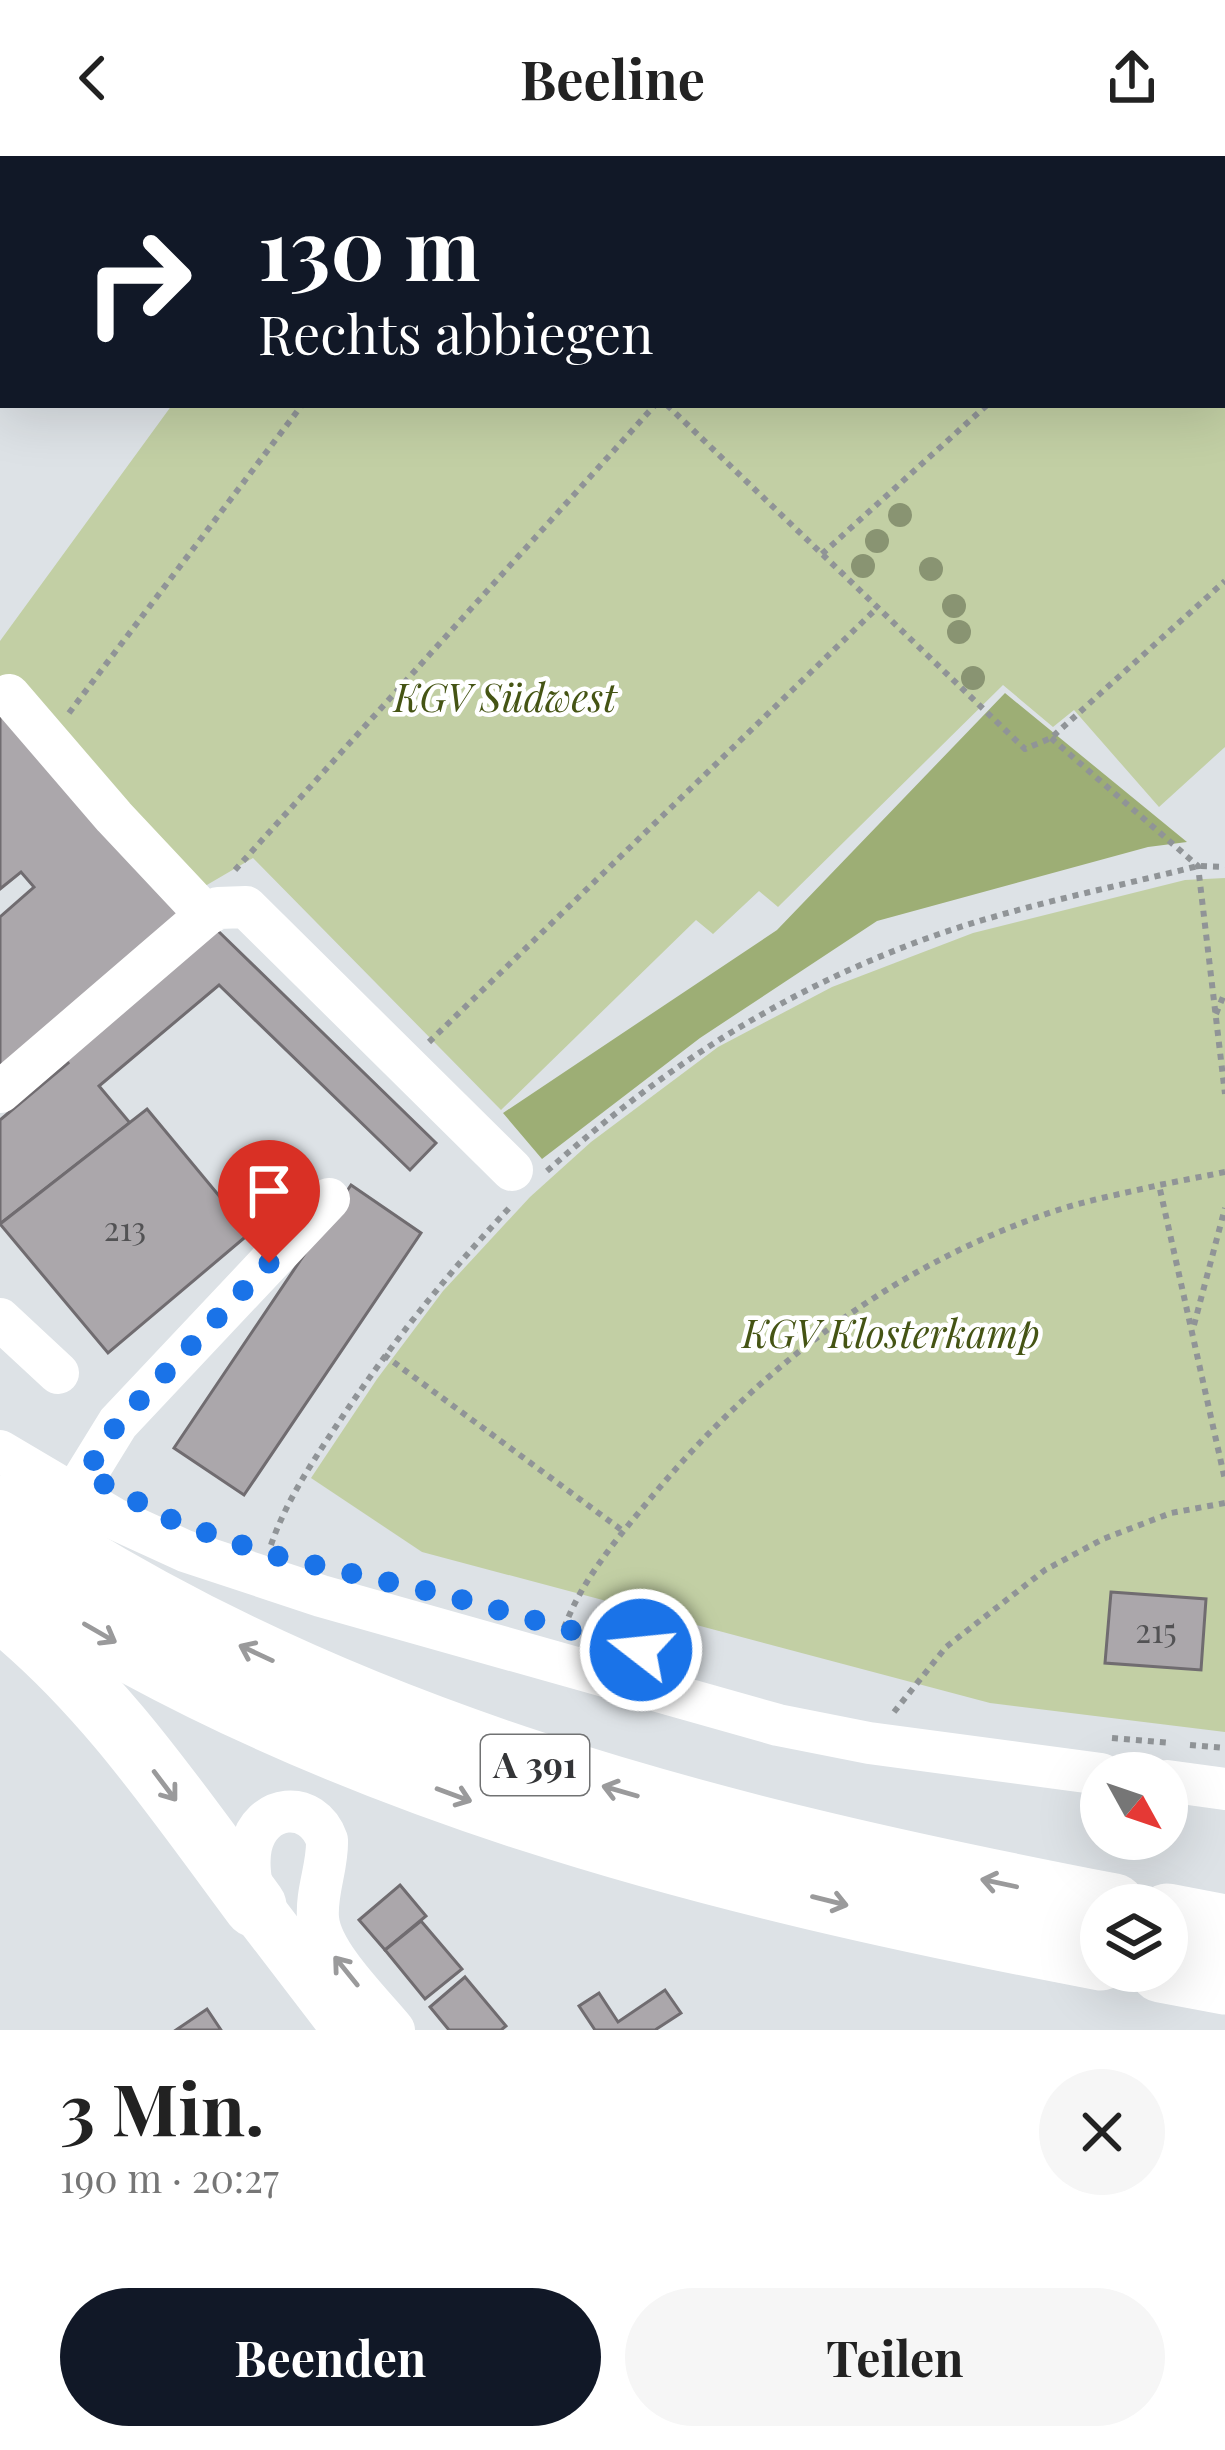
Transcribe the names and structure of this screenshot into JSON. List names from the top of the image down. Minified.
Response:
{"streets":{"highway":["A 391"]},"parks":["KGV Südwest","KGV Klosterkamp"],"house_numbers":["213","215"],"north":"bottom right","page":{"header":"Beeline","turn":["130 m","Rechts abbiegen"],"heading":["3 Min.","190 m · 20:27"],"buttons":["Beenden","Teilen"]}}
